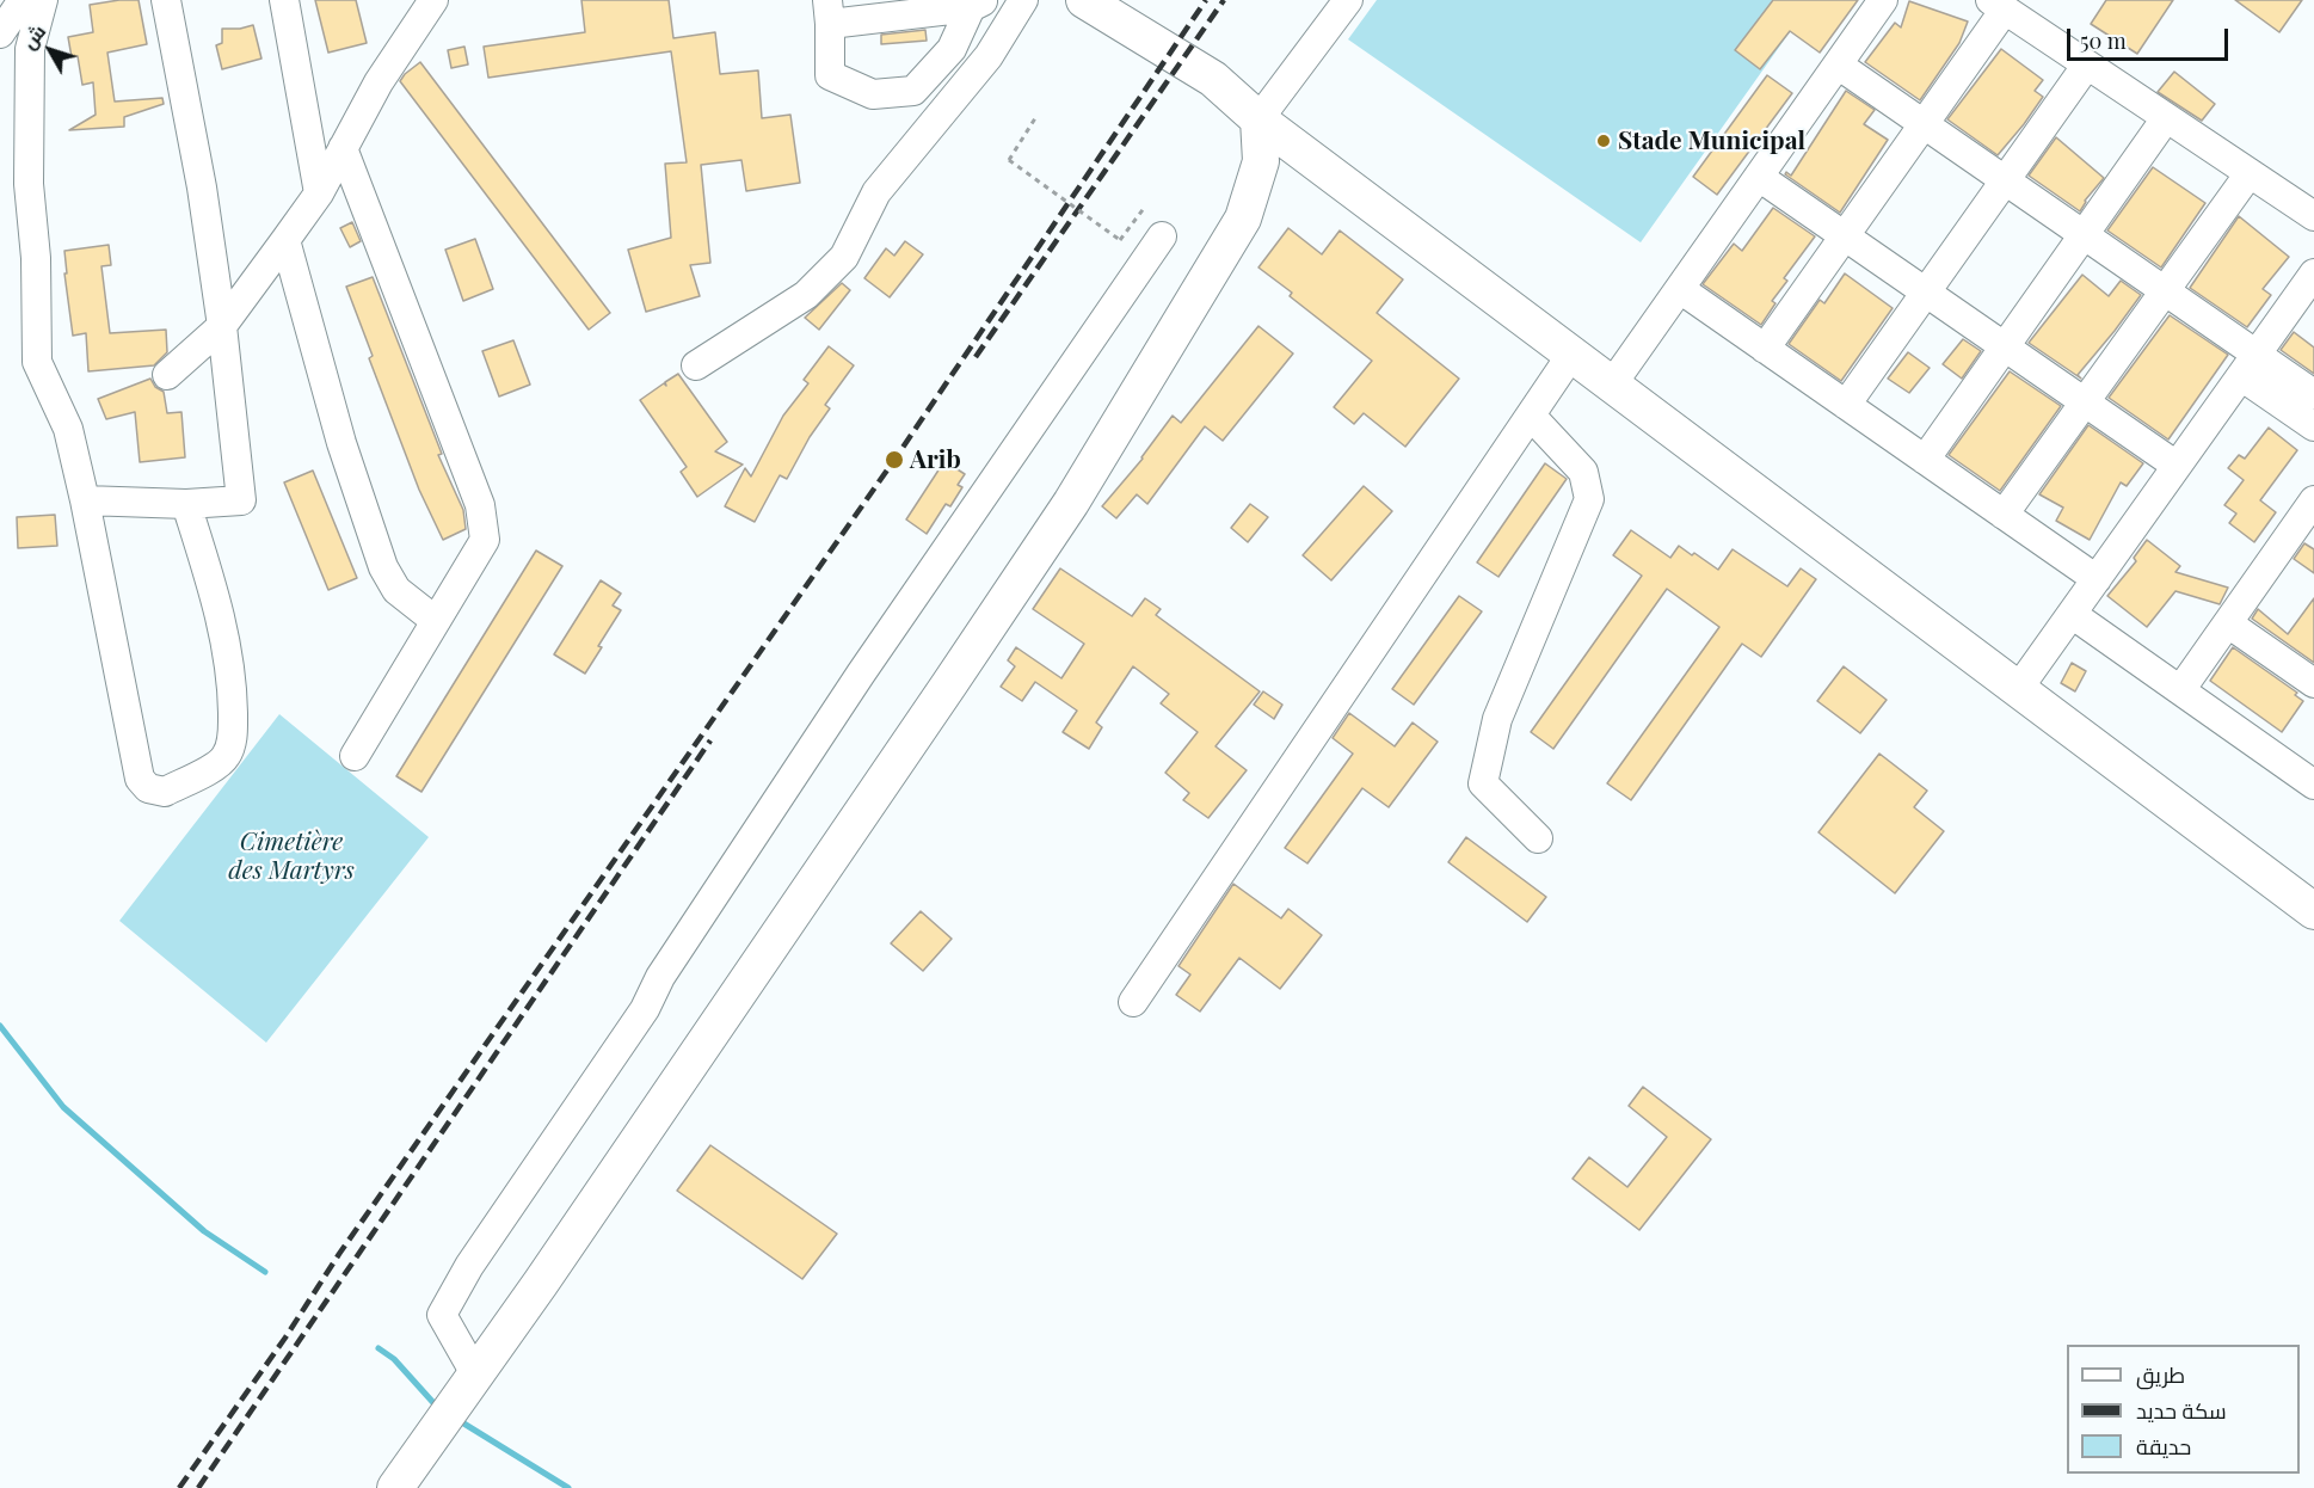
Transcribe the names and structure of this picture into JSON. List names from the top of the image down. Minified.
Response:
{"parks":["Cimetière des Martyrs"],"places":["Stade Municipal","Arib"],"legend":["طريق","سكة حديد","حديقة"],"scale_bar":"50 m","north":"top left"}
